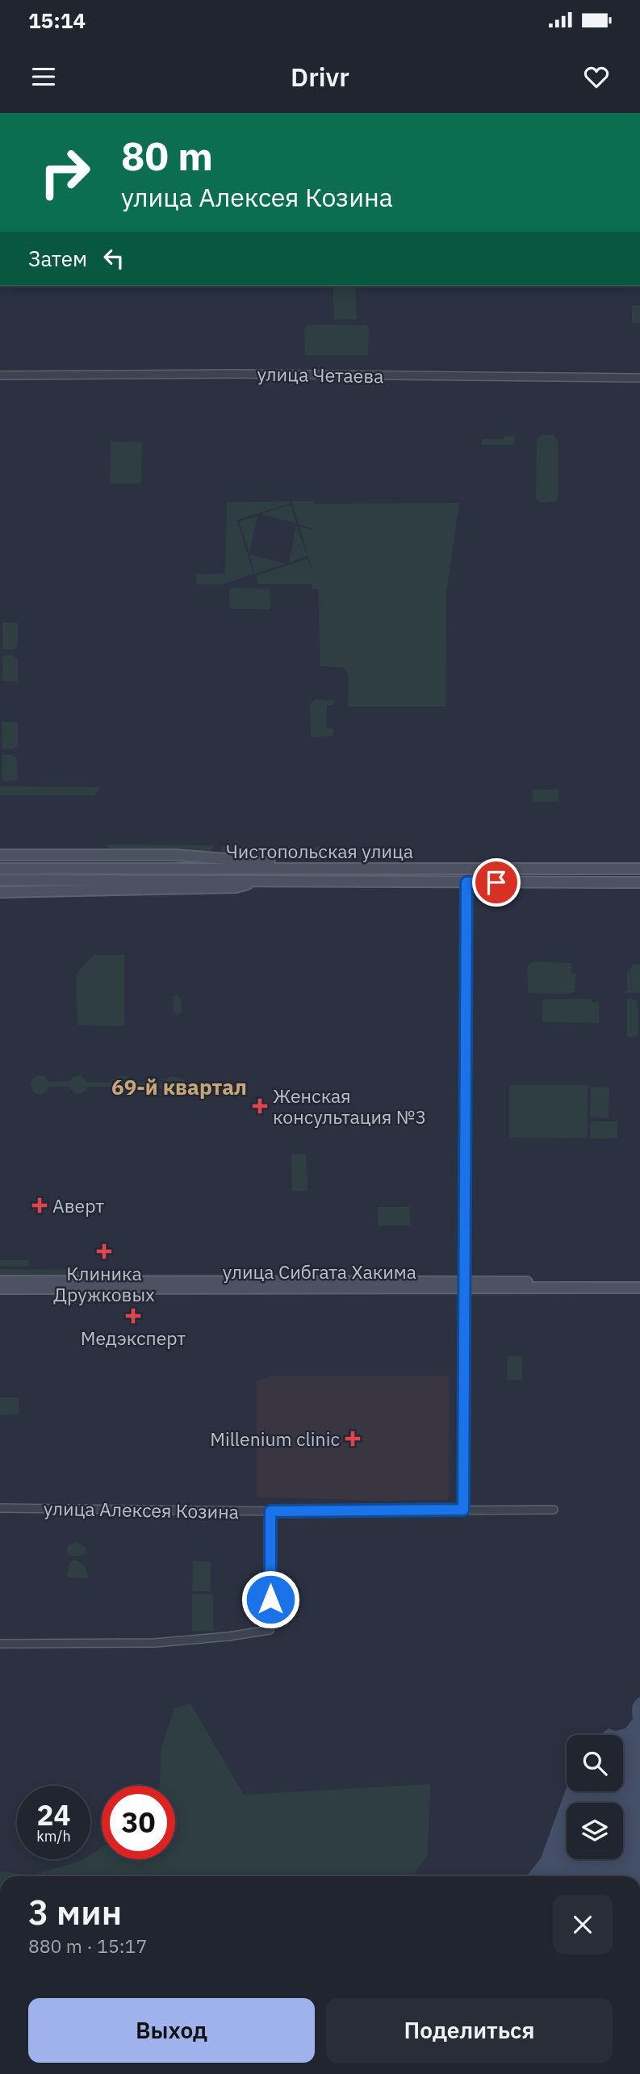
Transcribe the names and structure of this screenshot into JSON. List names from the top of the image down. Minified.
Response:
{"streets":{"main road":["Чистопольская улица","улица Сибгата Хакима"],"street":["улица Четаева","улица Алексея Козина"]},"districts":["69-й квартал"],"places":{"health":["Женская консультация №3","Аверт","Клиника Дружковых","Медэксперт","Millenium clinic"]},"page":{"status":"15:14","header":"Drivr","turn":["80 m","улица Алексея Козина"],"then":"Затем","speed":"24 km/h","limit":"30","heading":["3 мин","880 m · 15:17"],"buttons":["Выход","Поделиться"]}}
